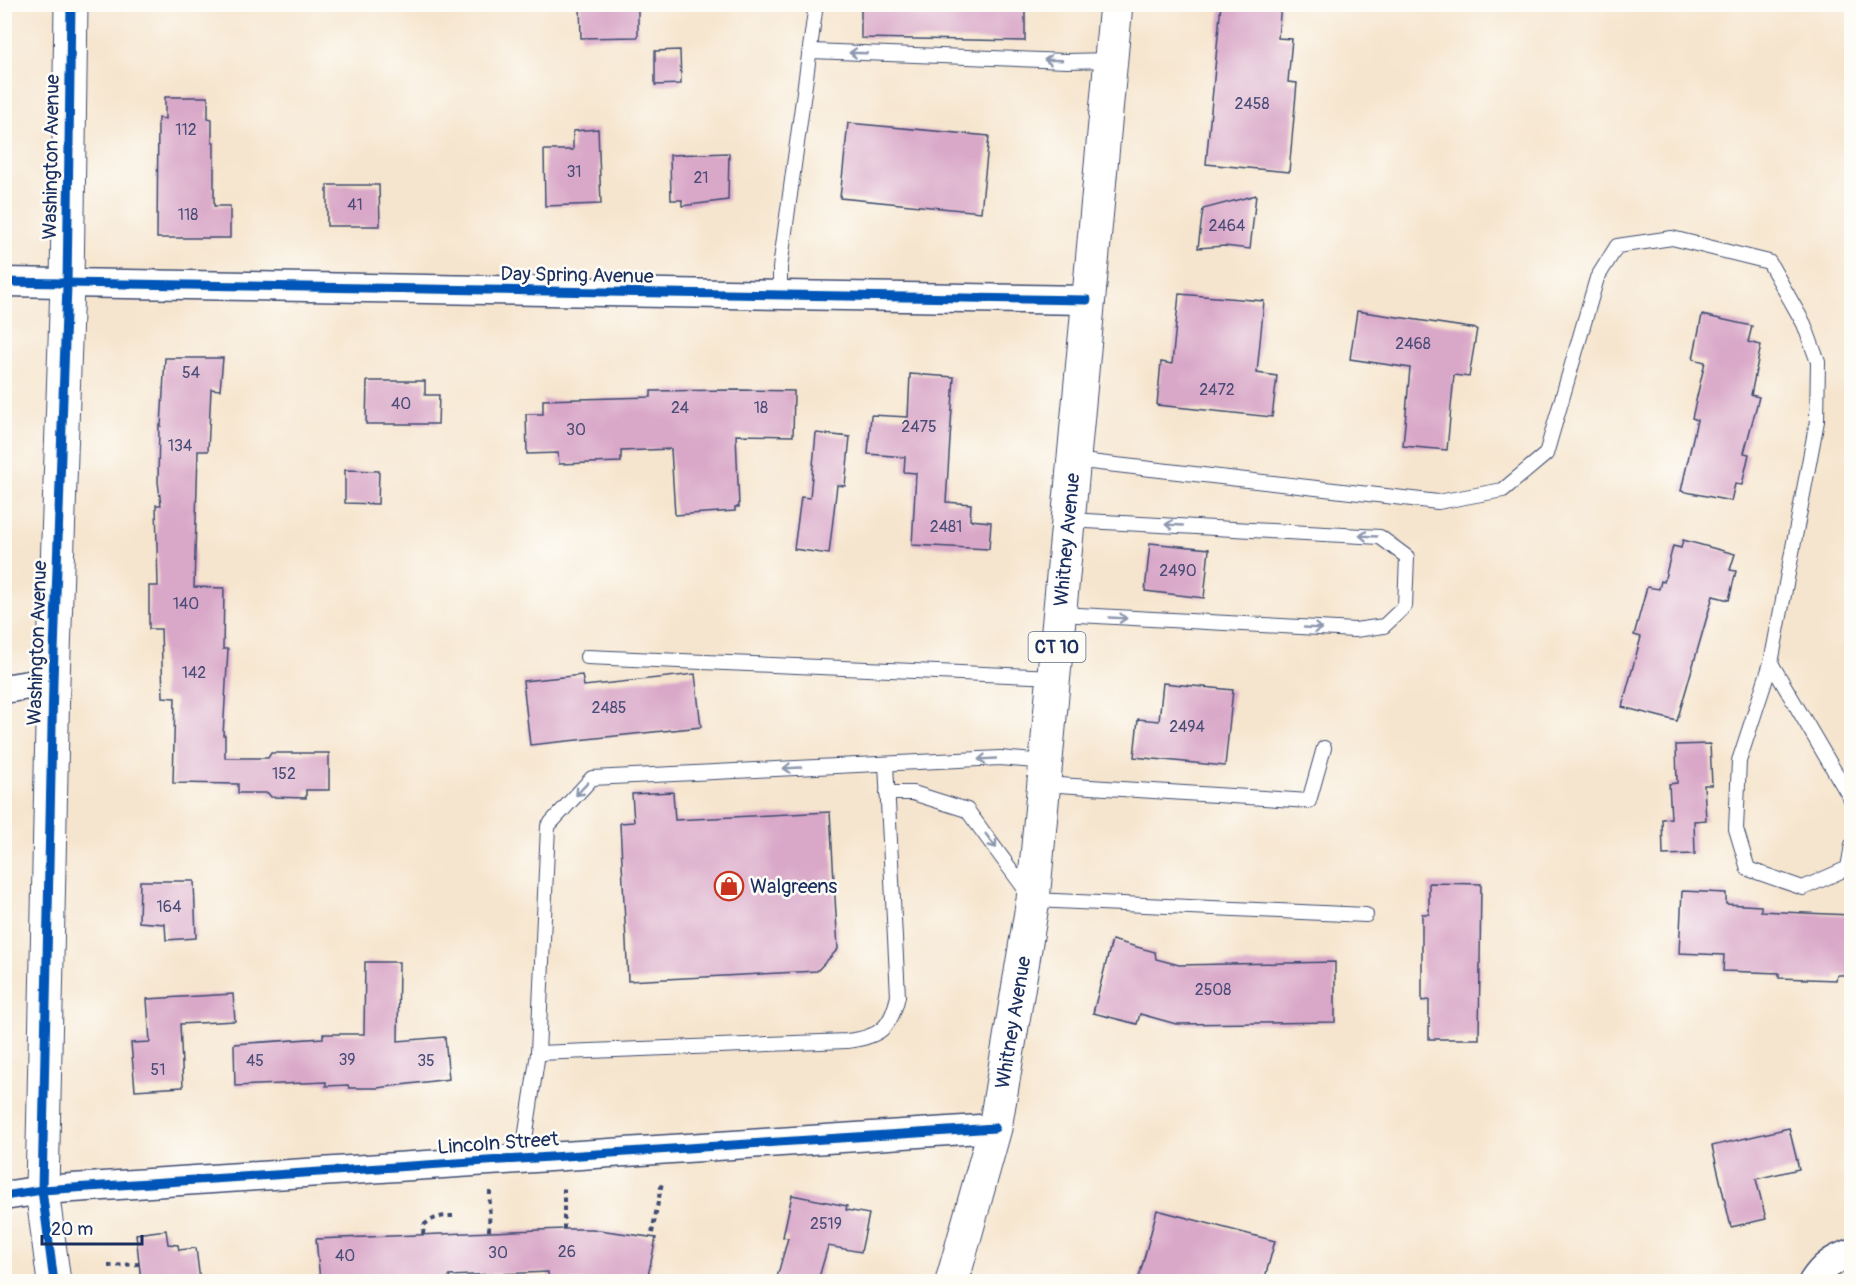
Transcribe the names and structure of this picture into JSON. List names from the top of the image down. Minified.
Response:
{"streets":{"main road":["Washington Avenue","Whitney Avenue","CT 10"],"street":["Day Spring Avenue","Lincoln Street"]},"crossings":[["Washington Avenue","Day Spring Avenue"],["Washington Avenue","Lincoln Street"],["Day Spring Avenue","Whitney Avenue"],["Whitney Avenue","Lincoln Street"]],"places":{"shop":["Walgreens"]},"house_numbers":["2458","112","31","21","41","118","2464","2468","54","2472","40","24","18","2475","30","134","2481","2490","140","142","2485","2494","152","164","2508","39","45","35","51","2519","26","30","40"],"scale_bar":"20 m"}
